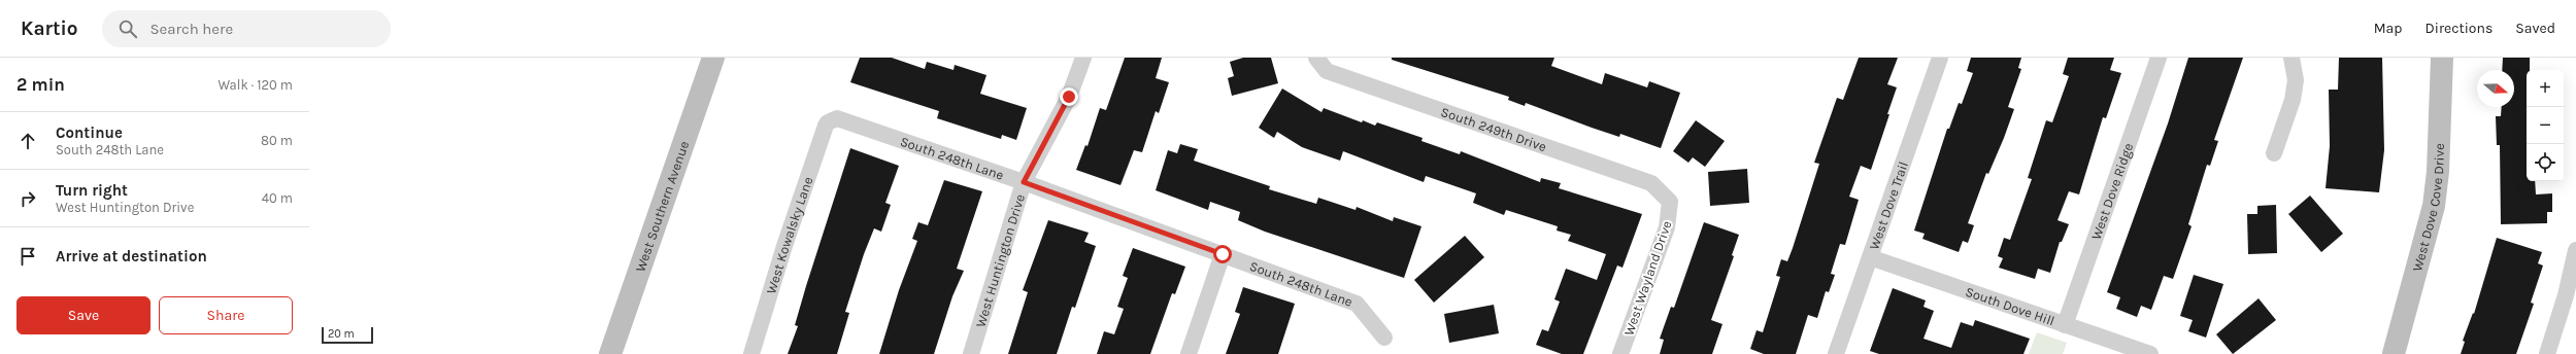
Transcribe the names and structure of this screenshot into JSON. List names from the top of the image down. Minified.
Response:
{"streets":{"main road":["West Southern Avenue","West Dove Cove Drive"],"street":["South 249th Drive","South 248th Lane","West Dove Ridge","West Dove Trail","West Kowalsky Lane","West Huntington Drive","West Wayland Drive","South Dove Hill"]},"crossings":[["South 249th Drive","West Wayland Drive"],["South 248th Lane","West Kowalsky Lane"],["South 248th Lane","West Huntington Drive"],["West Dove Ridge","South Dove Hill"],["West Dove Trail","South Dove Hill"]],"scale_bar":"20 m","north":"right","page":{"header":"Kartio","search":"Search here","nav":["Map","Directions","Saved"],"heading":["2 min","Walk · 120 m"],"map_buttons":["+","−"],"list":[["Continue","South 248th Lane","80 m"],["Turn right","West Huntington Drive","40 m"],"Arrive at destination"],"buttons":["Save","Share"],"scale":"20 m"}}
